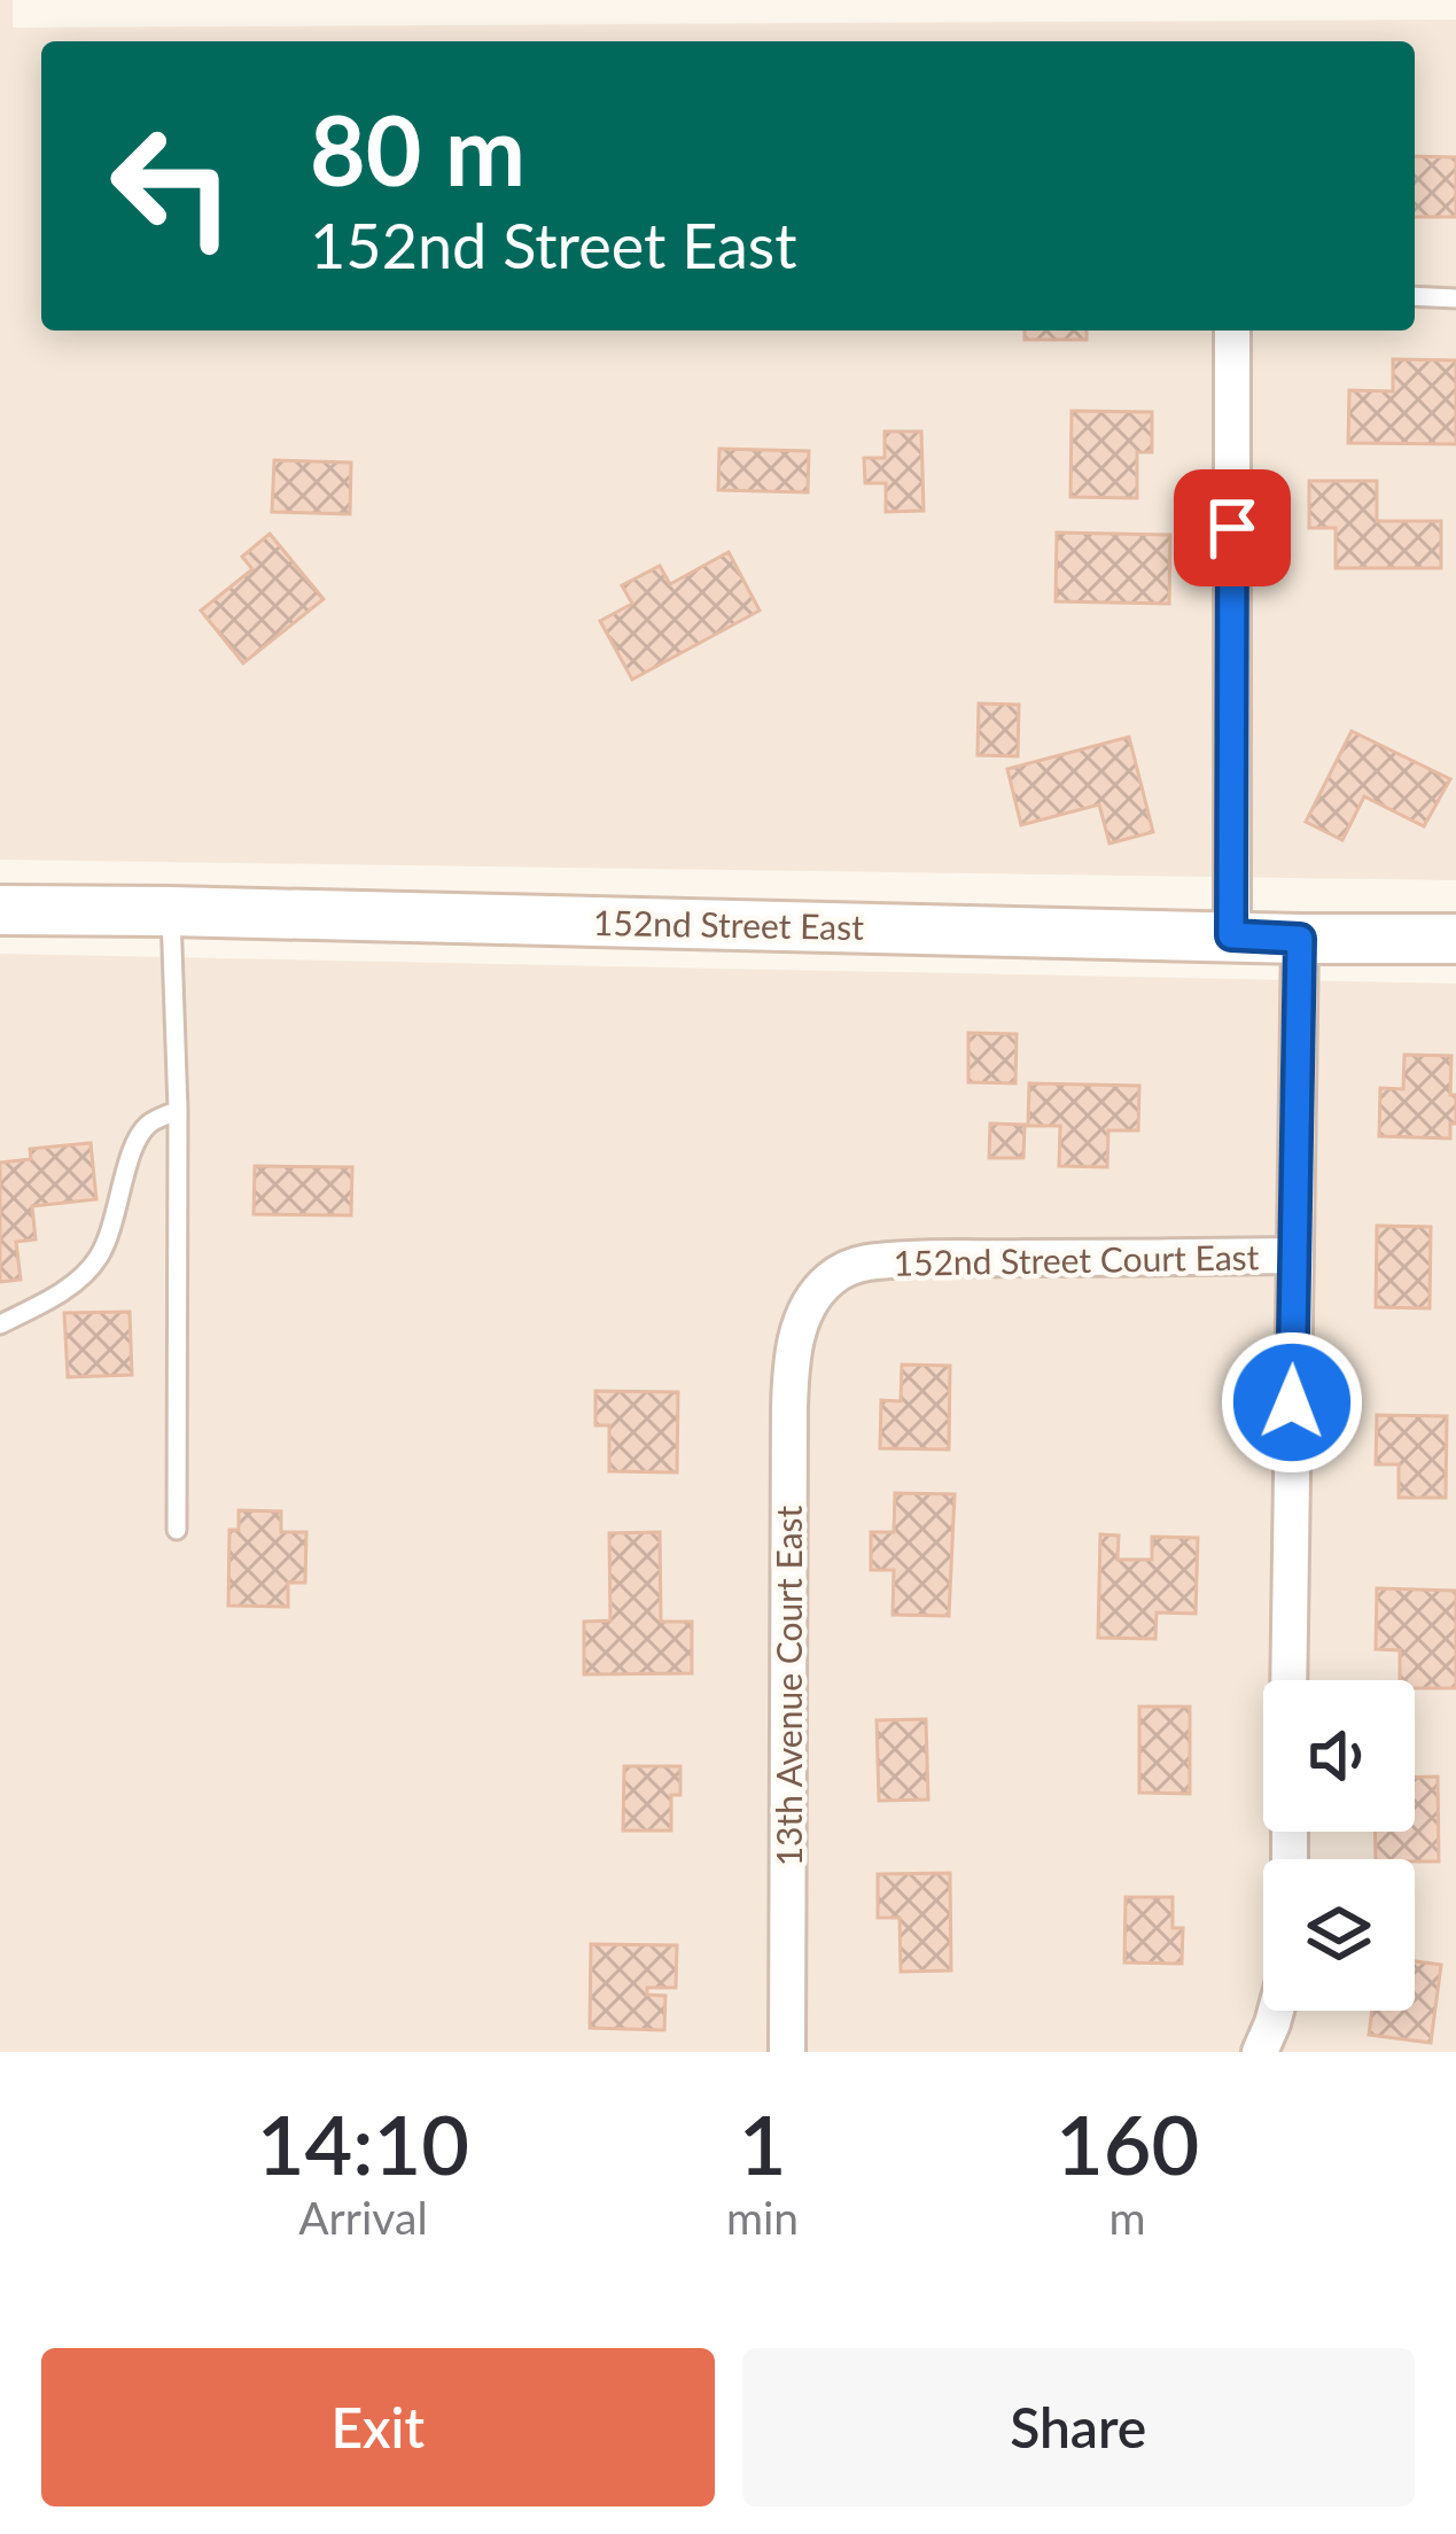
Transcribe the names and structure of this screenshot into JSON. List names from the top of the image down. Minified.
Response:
{"streets":{"main road":["152nd Street East"],"street":["152nd Street Court East","13th Avenue Court East"]},"crossings":[["152nd Street Court East","13th Avenue Court East"]],"page":{"turn":["80 m","152nd Street East"],"eta":["14:10","Arrival","1","min","160","m"],"buttons":["Exit","Share"]}}
